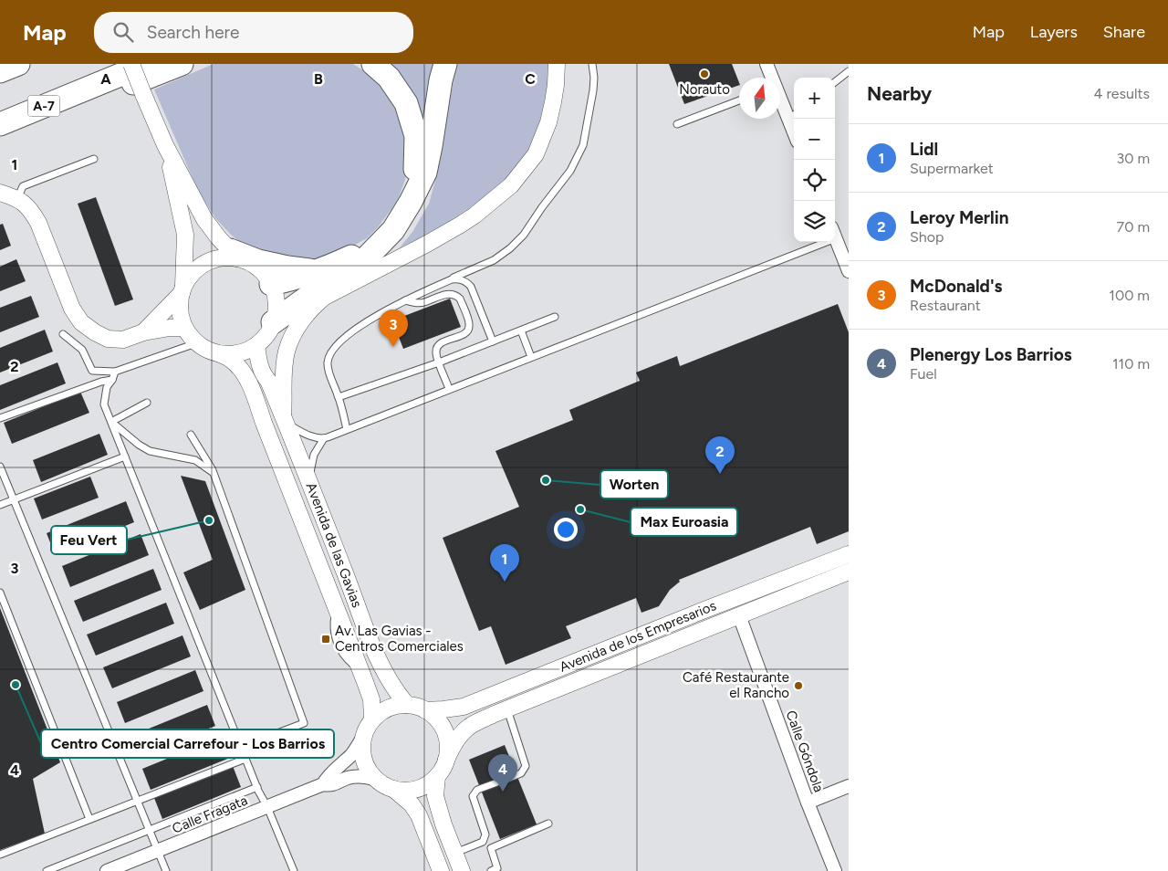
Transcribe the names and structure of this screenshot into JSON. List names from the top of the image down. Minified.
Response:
{"streets":{"highway":["A-7"],"street":["Avenida de las Gavias","Avenida de los Empresarios","Calle Góndola","Calle Fragata"]},"crossings":[["Avenida de las Gavias","Avenida de los Empresarios"],["Avenida de las Gavias","Calle Fragata"],["Avenida de los Empresarios","Calle Góndola"],["Avenida de los Empresarios","Calle Fragata"]],"places":{"other":["Norauto","Worten","Max Euroasia","Feu Vert","Centro Comercial Carrefour - Los Barrios","Café Restaurante el Rancho"],"transit":["Av. Las Gavias - Centros Comerciales"]},"north":"top","page":{"header":"Map","search":"Search here","nav":["Map","Layers","Share"],"heading":["Nearby","4 results"],"map_buttons":["+","−"],"list":[{"mark":"1","name":"Lidl","note":"Supermarket","value":"30 m"},{"mark":"2","name":"Leroy Merlin","note":"Shop","value":"70 m"},{"mark":"3","name":"McDonald's","note":"Restaurant","value":"100 m"},{"mark":"4","name":"Plenergy Los Barrios","note":"Fuel","value":"110 m"}],"pins":["3","2","1","4"]},"grid":{"columns":["A","B","C"],"rows":["1","2","3","4"]}}
